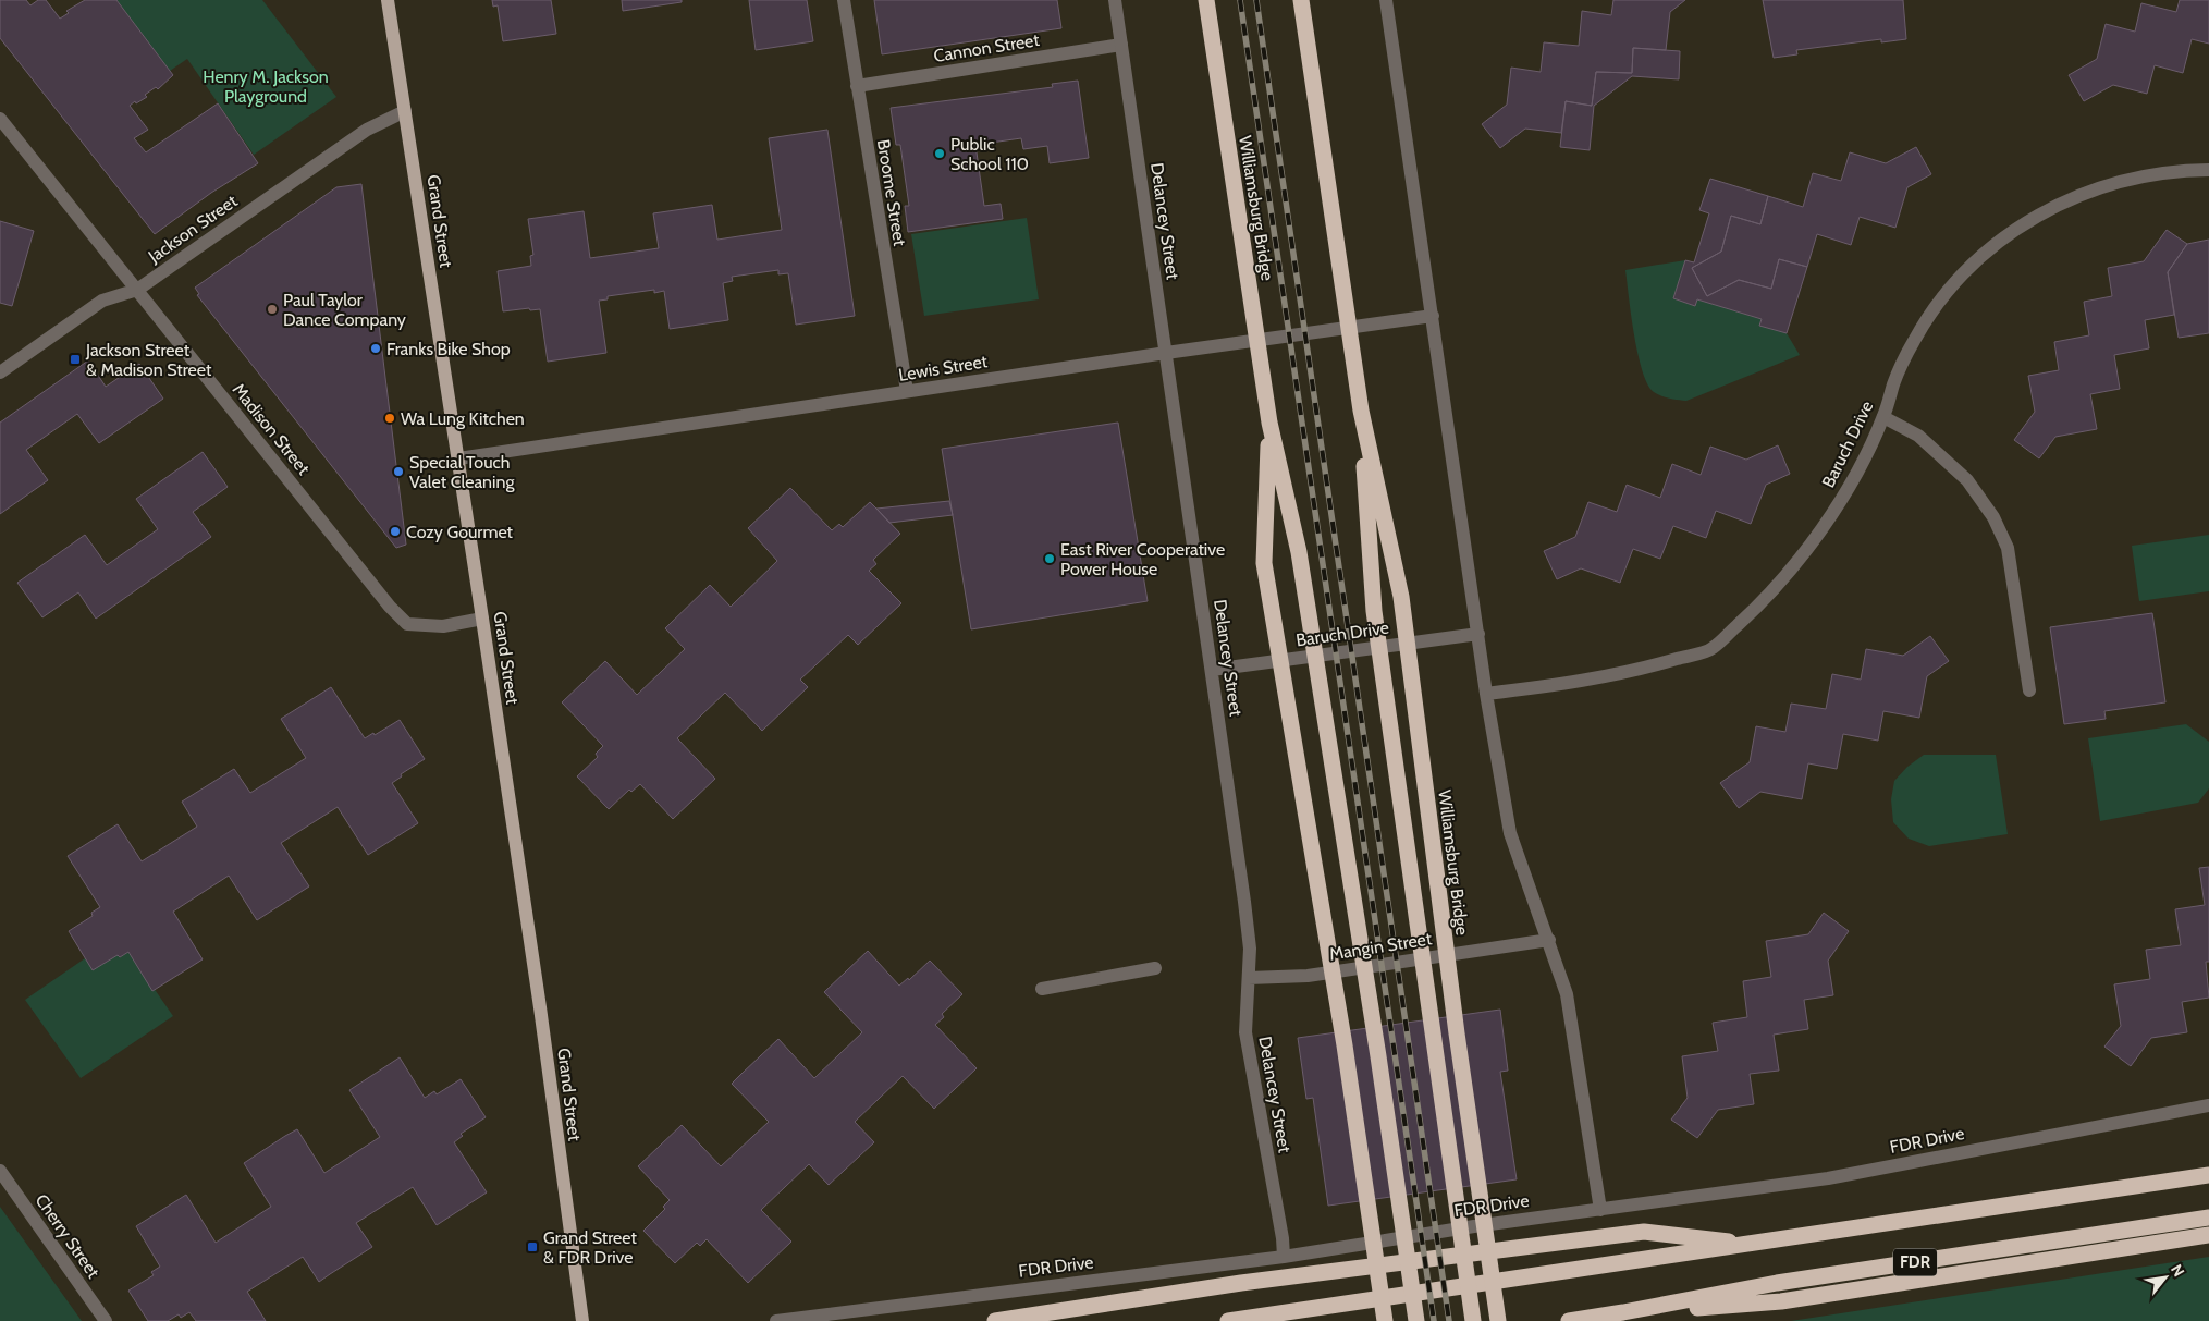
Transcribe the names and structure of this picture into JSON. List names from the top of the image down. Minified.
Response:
{"streets":{"highway":["Williamsburg Bridge","FDR"],"main road":["Grand Street"],"street":["Cannon Street","Broome Street","Delancey Street","Jackson Street","Lewis Street","Madison Street","Baruch Drive","Mangin Street","FDR Drive","Cherry Street"]},"crossings":[["Cannon Street","Broome Street"],["Cannon Street","Delancey Street"],["Broome Street","Lewis Street"],["Grand Street","Jackson Street"],["Grand Street","Lewis Street"],["Grand Street","Madison Street"],["Delancey Street","Lewis Street"],["Delancey Street","Baruch Drive"],["Delancey Street","Mangin Street"],["Delancey Street","FDR Drive"],["Jackson Street","Madison Street"]],"parks":["Henry M. Jackson Playground"],"places":{"other":["Public School 110","Paul Taylor Dance Company","Franks Bike Shop","Wa Lung Kitchen","Special Touch Valet Cleaning","Cozy Gourmet","East River Cooperative Power House"],"transit":["Jackson Street & Madison Street","Grand Street & FDR Drive"]},"north":"top right"}
